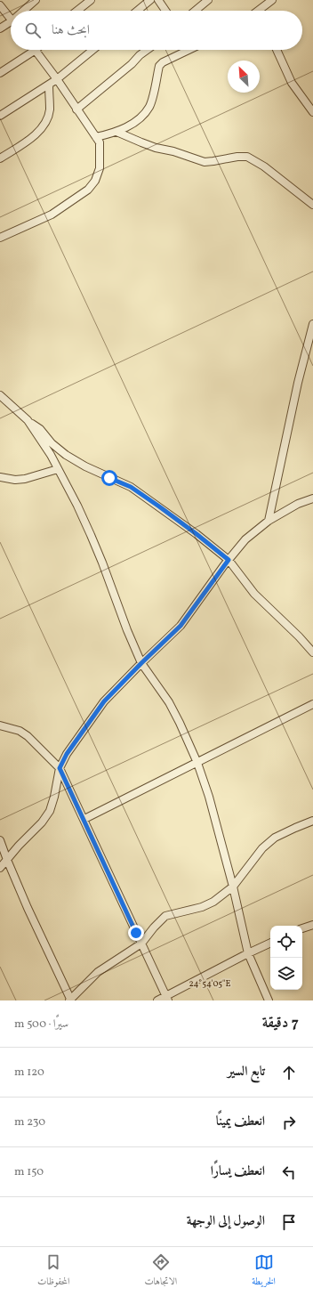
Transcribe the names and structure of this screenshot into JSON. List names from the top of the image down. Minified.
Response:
{"north":"top left","page":{"search":"ابحث هنا","heading":["7 دقيقة","سيرًا · 500 m"],"list":[["تابع السير","120 m"],["انعطف يمينًا","230 m"],["انعطف يسارًا","150 m"],"الوصول إلى الوجهة"],"nav":["الخريطة","الاتجاهات","المحفوظات"]},"coordinates":["24°54'05\"E"]}
